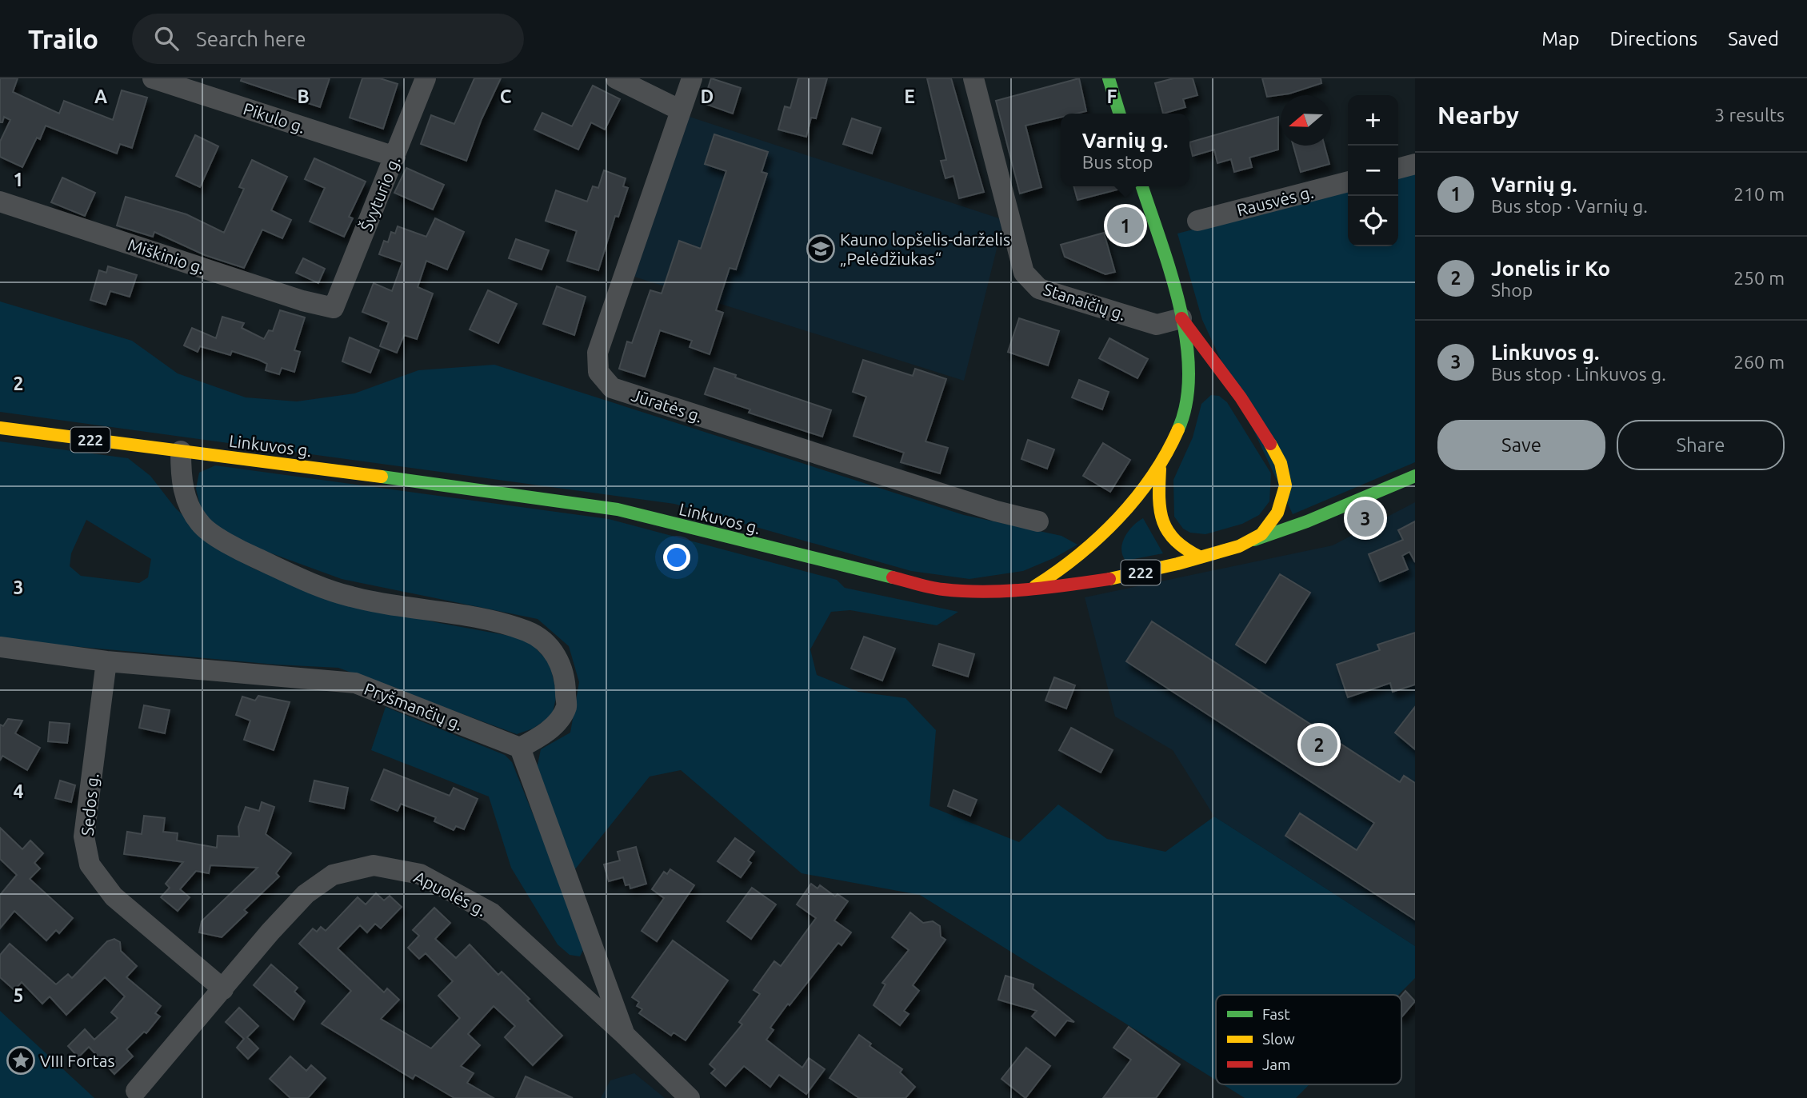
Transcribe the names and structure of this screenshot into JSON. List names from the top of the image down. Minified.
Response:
{"streets":{"main road":["222","Linkuvos g."],"street":["Pikulo g.","Švyturio g.","Rausvės g.","Miškinio g.","Stanaičių g.","Jūratės g.","Pryšmančių g.","Sedos g.","Apuolės g."]},"crossings":[["Pikulo g.","Švyturio g."],["Švyturio g.","Miškinio g."],["Pryšmančių g.","Sedos g."],["Sedos g.","Apuolės g."]],"places":{"school or university":["Kauno lopšelis-darželis „Pelėdžiukas“"],"place":["VIII Fortas"]},"legend":["Fast","Slow","Jam"],"north":"left","page":{"header":"Trailo","search":"Search here","nav":["Map","Directions","Saved"],"heading":["Nearby","3 results"],"map_buttons":["+","−"],"popup":["Varnių g.","Bus stop"],"list":[{"mark":"1","name":"Varnių g.","note":"Bus stop · Varnių g.","value":"210 m"},{"mark":"2","name":"Jonelis ir Ko","note":"Shop","value":"250 m"},{"mark":"3","name":"Linkuvos g.","note":"Bus stop · Linkuvos g.","value":"260 m"}],"pins":["1","3","2"],"buttons":["Save","Share"]},"grid":{"columns":["A","B","C","D","E","F"],"rows":["1","2","3","4","5"]}}
